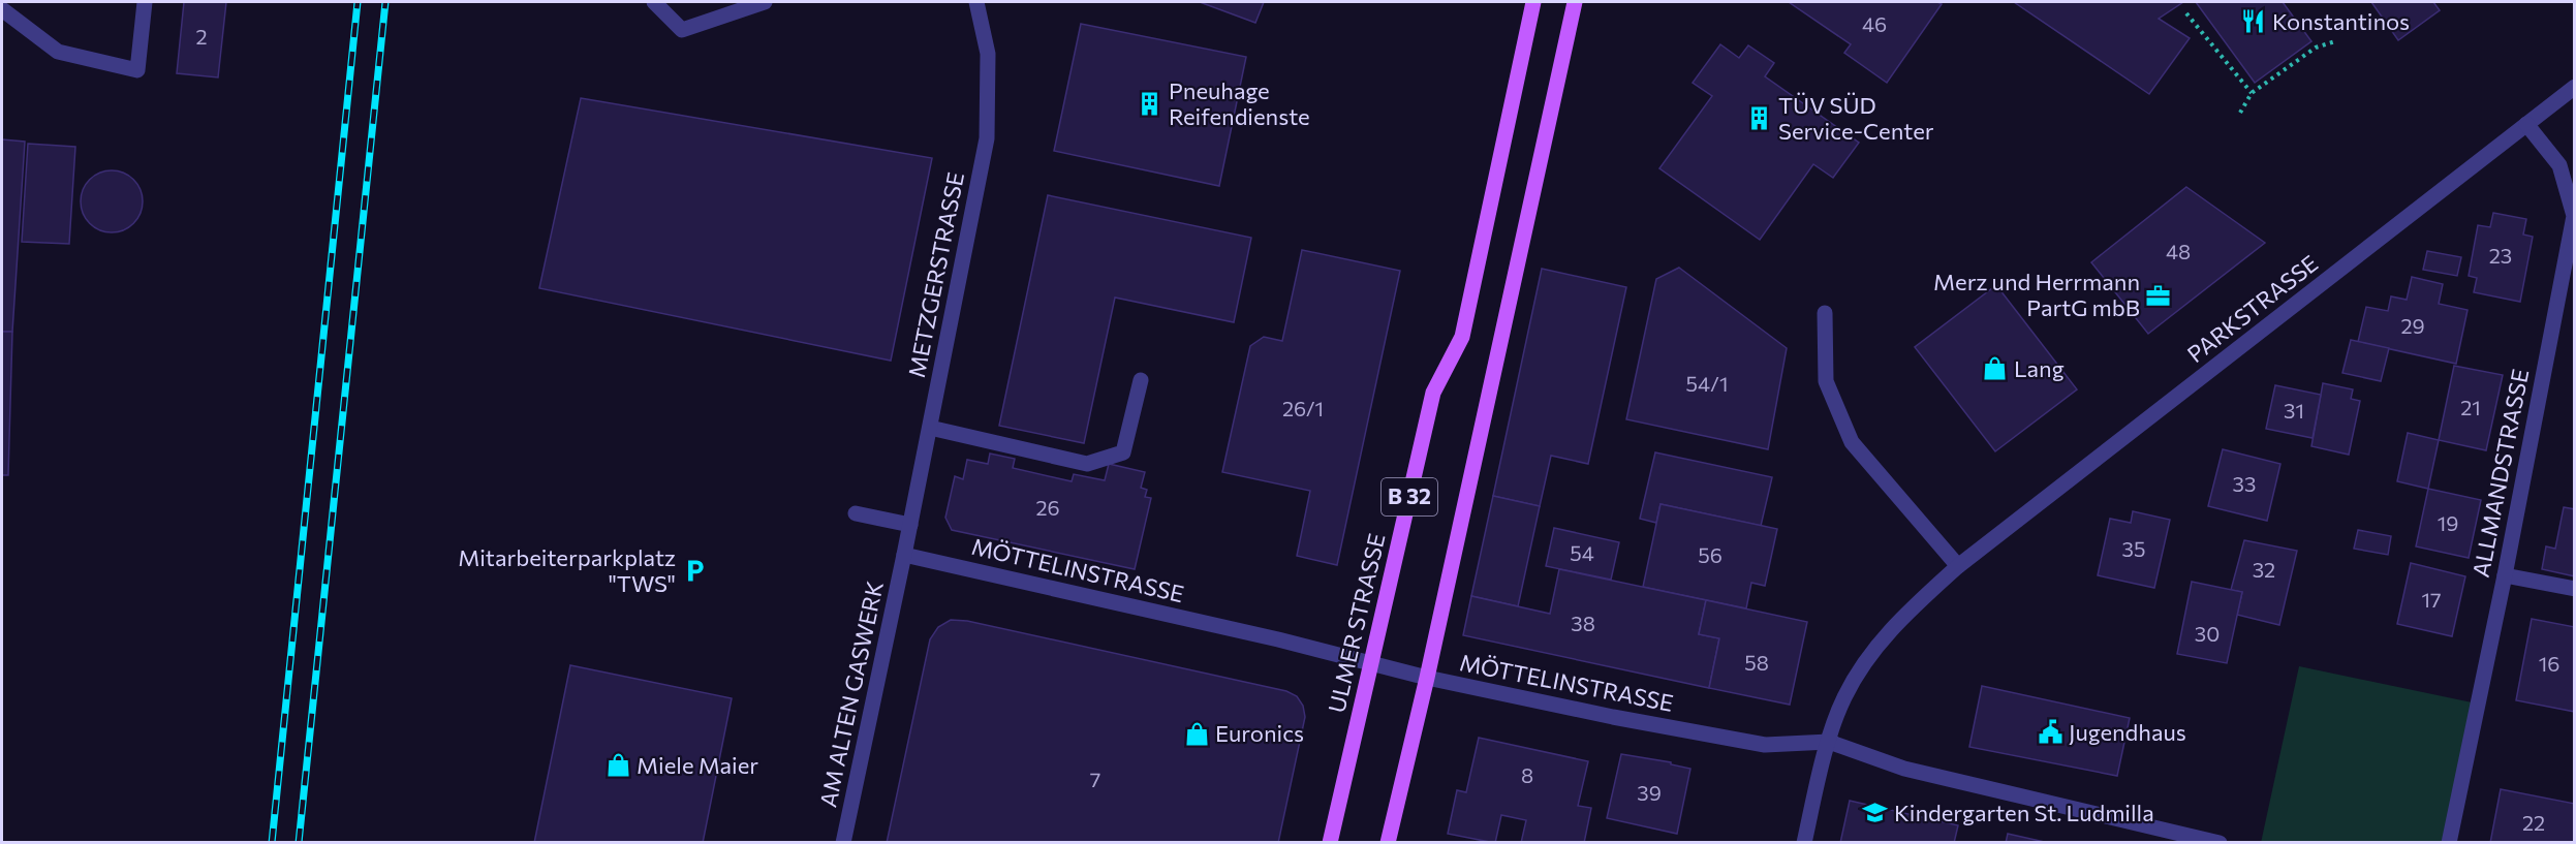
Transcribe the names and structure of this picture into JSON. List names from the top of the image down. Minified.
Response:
{"streets":{"main road":["B 32","ULMER STRASSE"],"street":["METZGERSTRASSE","PARKSTRASSE","ALLMANDSTRASSE","MÖTTELINSTRASSE","AM ALTEN GASWERK"]},"crossings":[["METZGERSTRASSE","MÖTTELINSTRASSE"],["METZGERSTRASSE","AM ALTEN GASWERK"],["PARKSTRASSE","ALLMANDSTRASSE"],["PARKSTRASSE","MÖTTELINSTRASSE"],["B 32","MÖTTELINSTRASSE"],["MÖTTELINSTRASSE","ULMER STRASSE"],["MÖTTELINSTRASSE","AM ALTEN GASWERK"]],"places":{"restaurant":["Konstantinos"],"building":["Pneuhage Reifendienste","TÜV SÜD Service-Center"],"office":["Merz und Herrmann PartG mbB"],"shop":["Lang","Euronics","Miele Maier"],"parking":["Mitarbeiterparkplatz \"TWS\""],"public building":["Jugendhaus"],"school or university":["Kindergarten St. Ludmilla"]},"house_numbers":["46","2","48","23","29","54/1","21","26/1","31","33","26","19","35","54","56","32","17","38","30","58","16","8","7","39","22"]}
